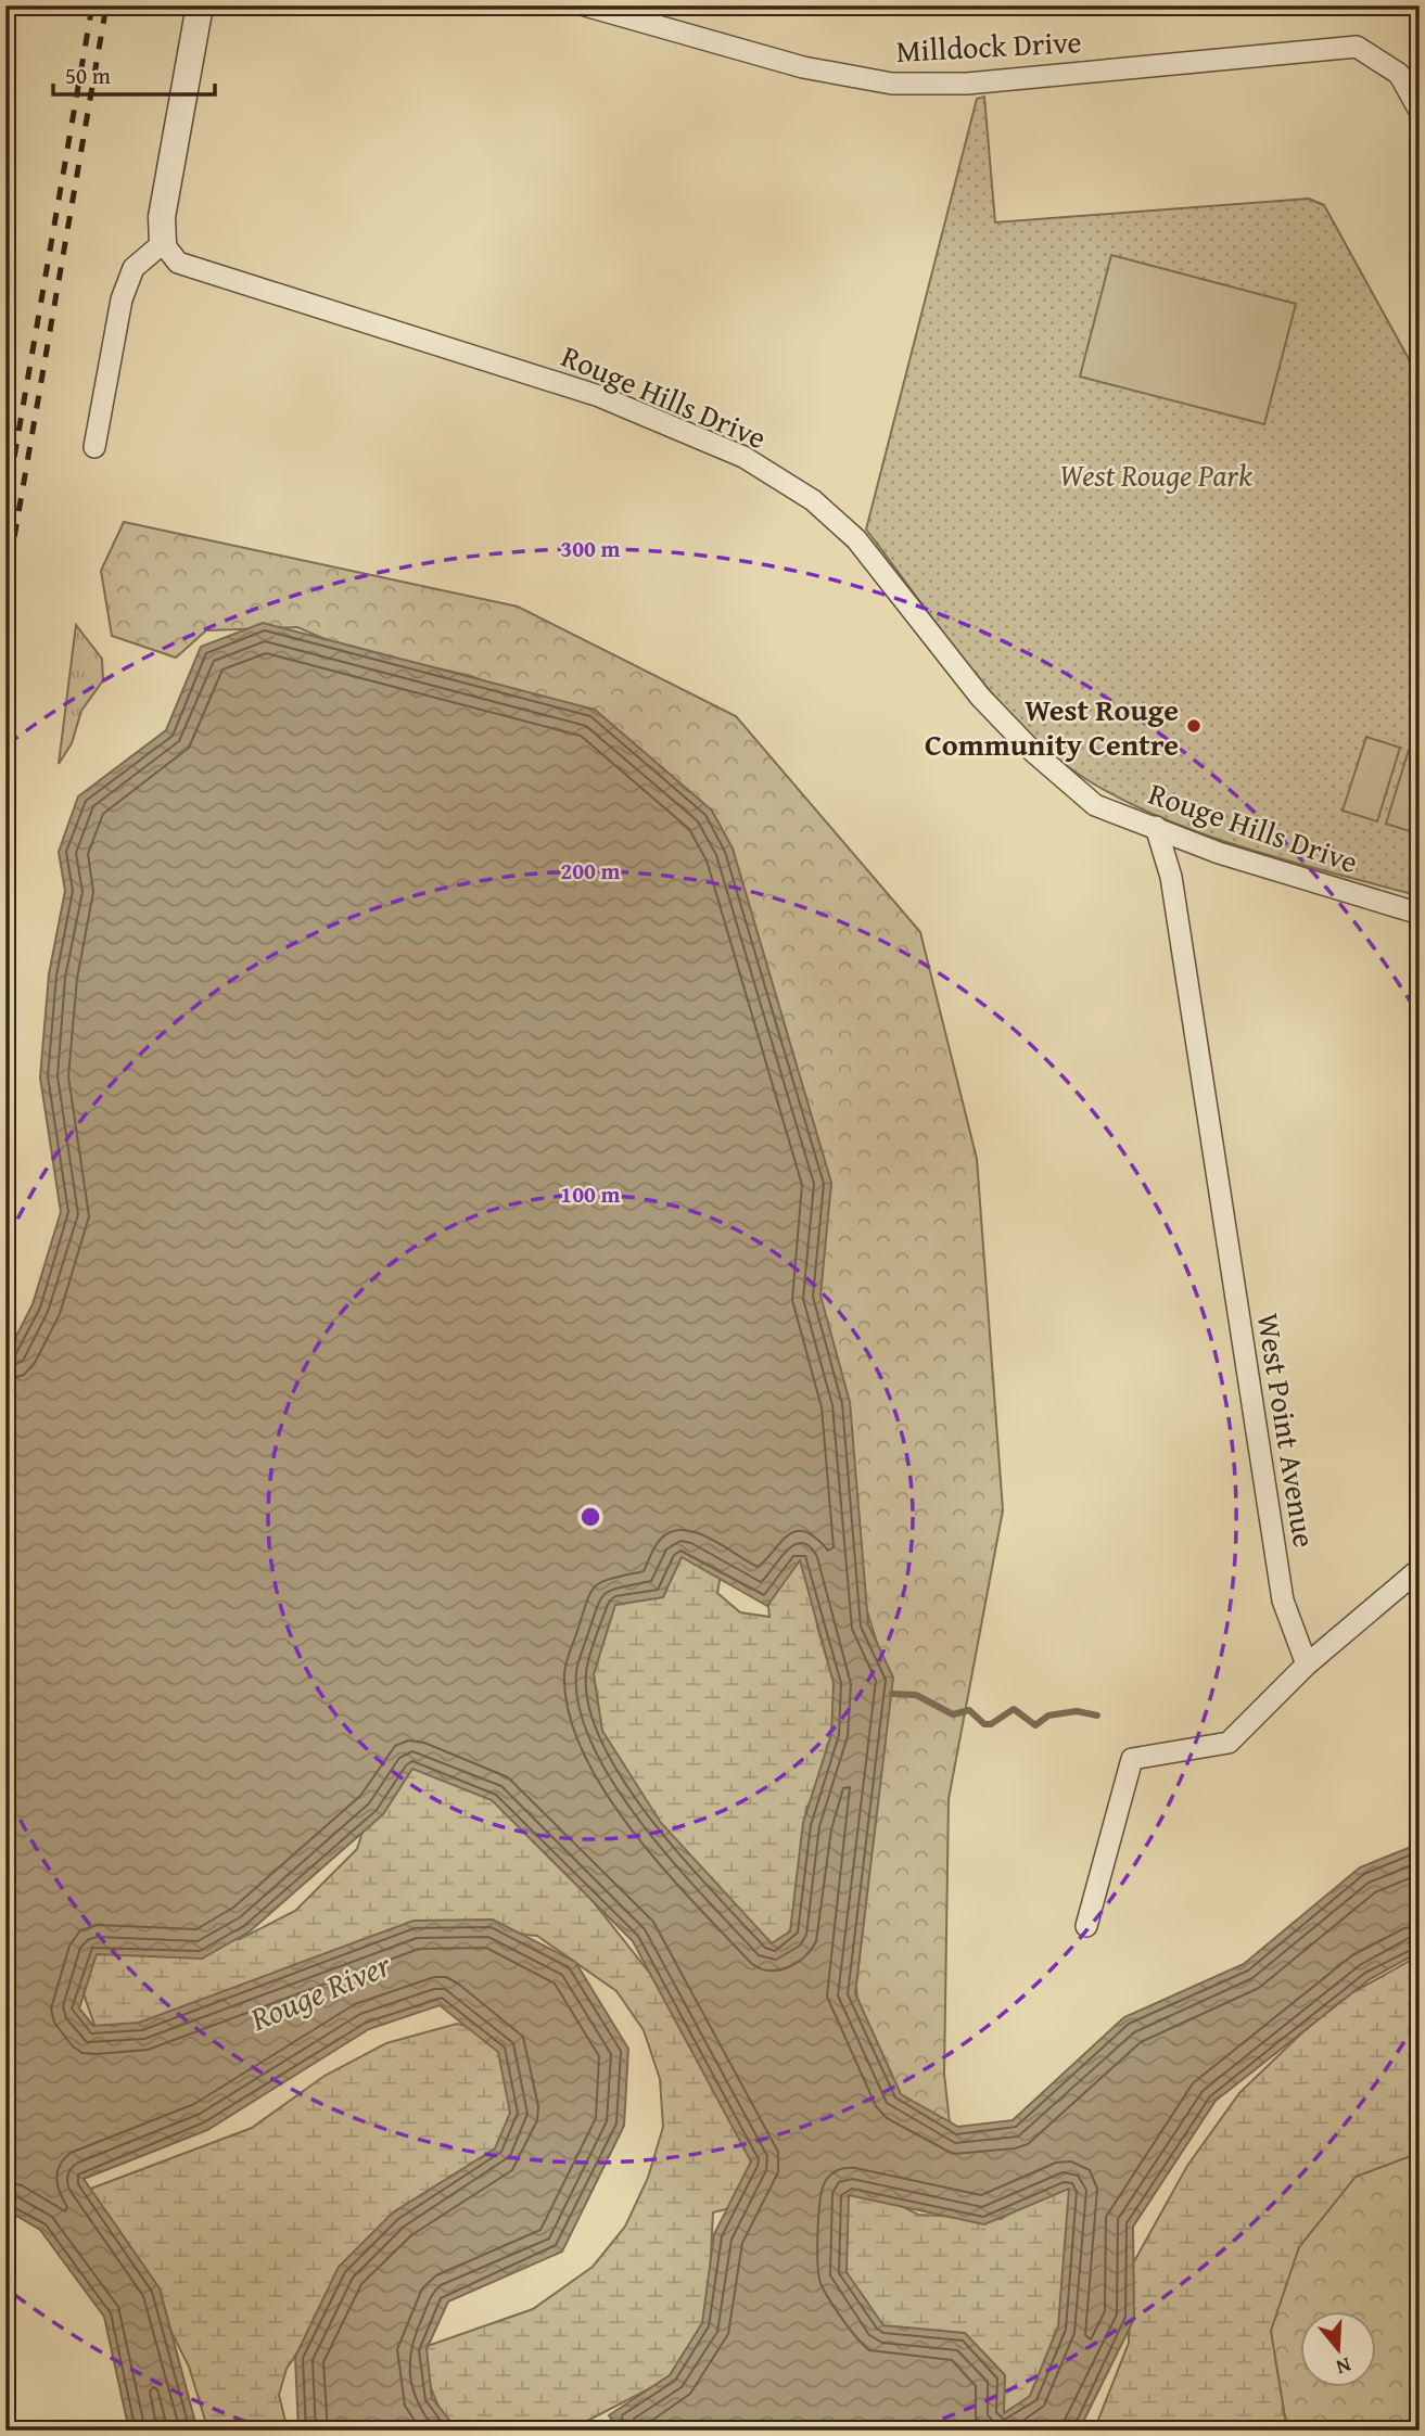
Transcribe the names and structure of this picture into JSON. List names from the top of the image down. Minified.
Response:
{"streets":{"street":["Milldock Drive","Rouge Hills Drive","West Point Avenue"]},"crossings":[["Rouge Hills Drive","West Point Avenue"]],"water":["Rouge River"],"parks":["West Rouge Park"],"places":["West Rouge Community Centre"],"scale_bar":"50 m","north":"bottom","rings":["300 m","200 m","100 m"]}
